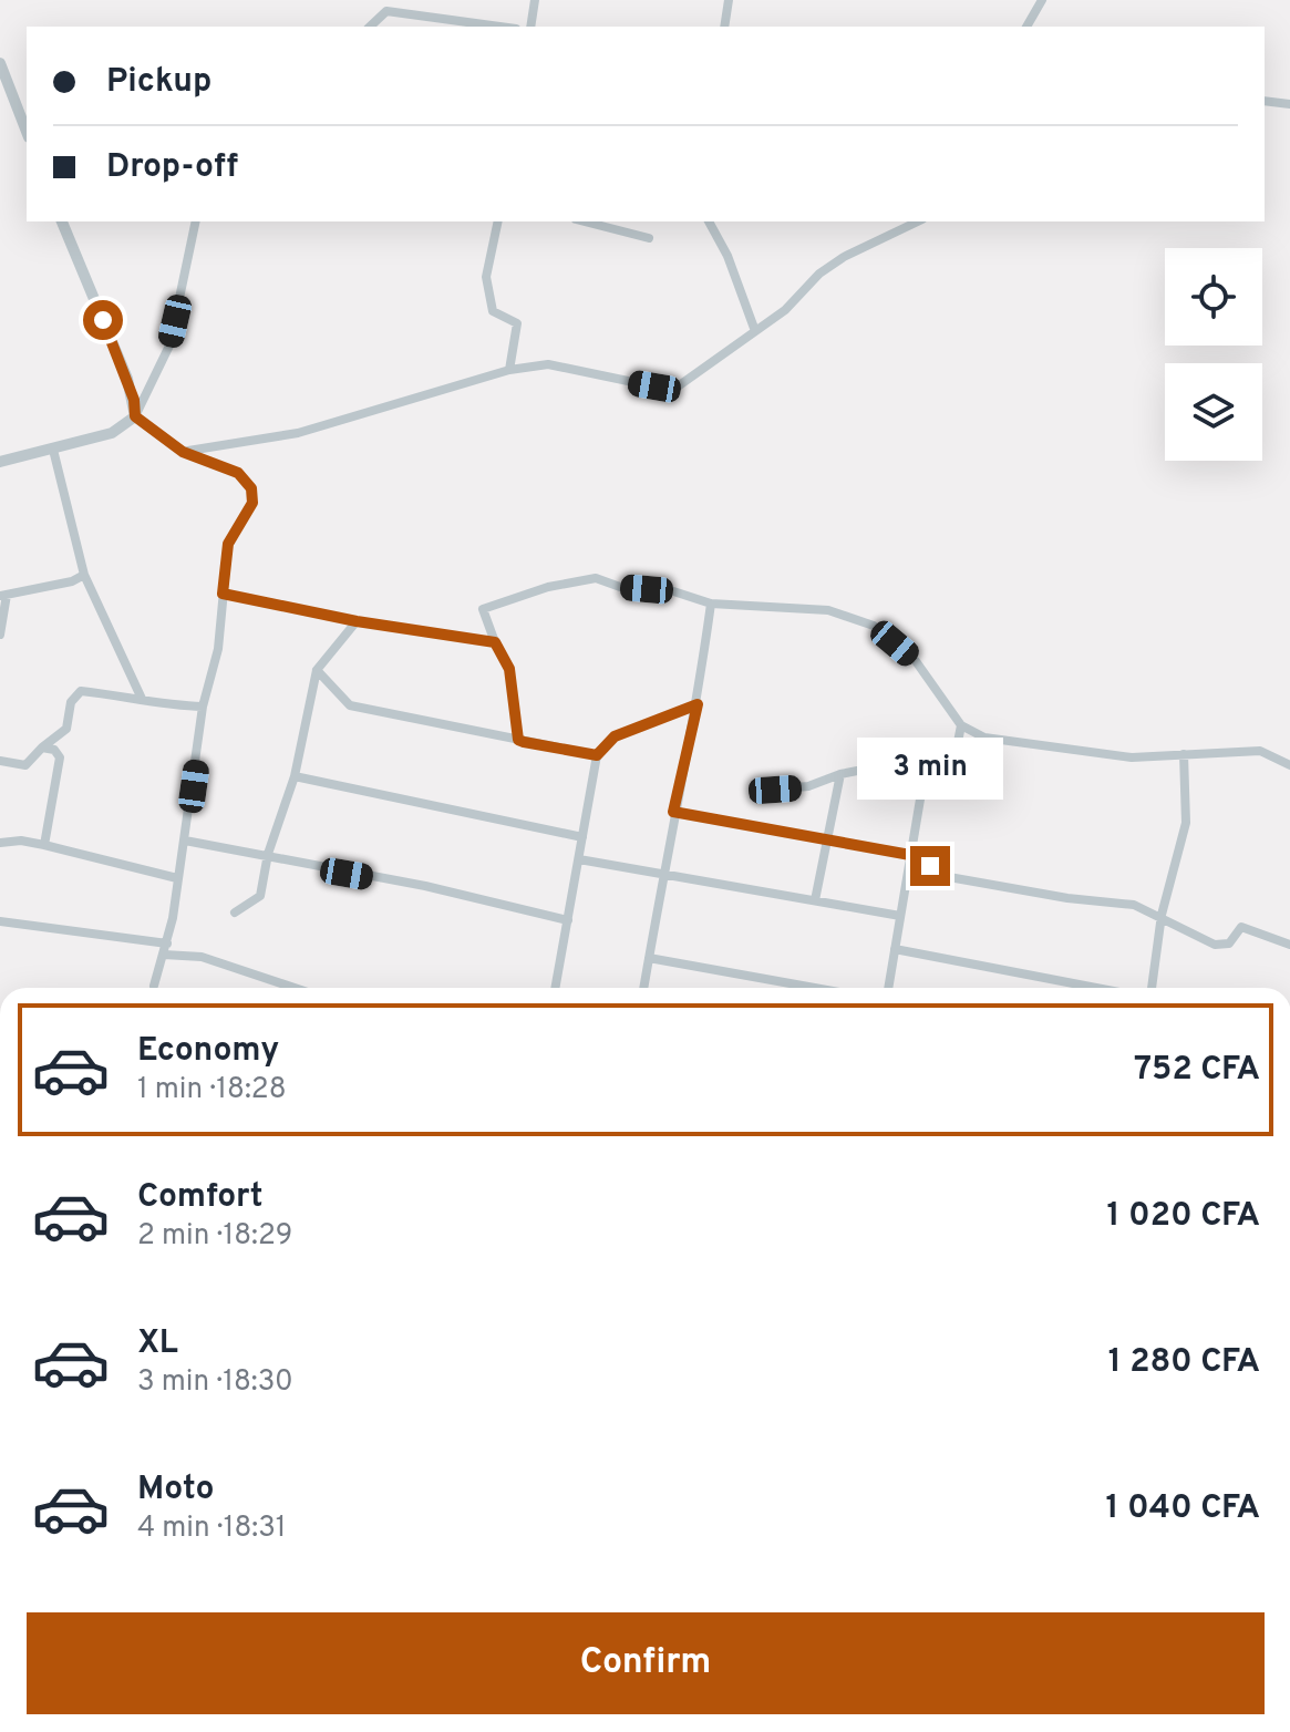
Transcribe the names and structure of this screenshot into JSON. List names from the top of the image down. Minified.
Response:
{"page":{"banner":["Pickup","Drop-off"],"bubble":"3 min","list":[{"name":"Economy","note":"1 min · 18:28","value":"752 CFA"},{"name":"Comfort","note":"2 min · 18:29","value":"1 020 CFA"},{"name":"XL","note":"3 min · 18:30","value":"1 280 CFA"},{"name":"Moto","note":"4 min · 18:31","value":"1 040 CFA"}],"buttons":"Confirm"}}
